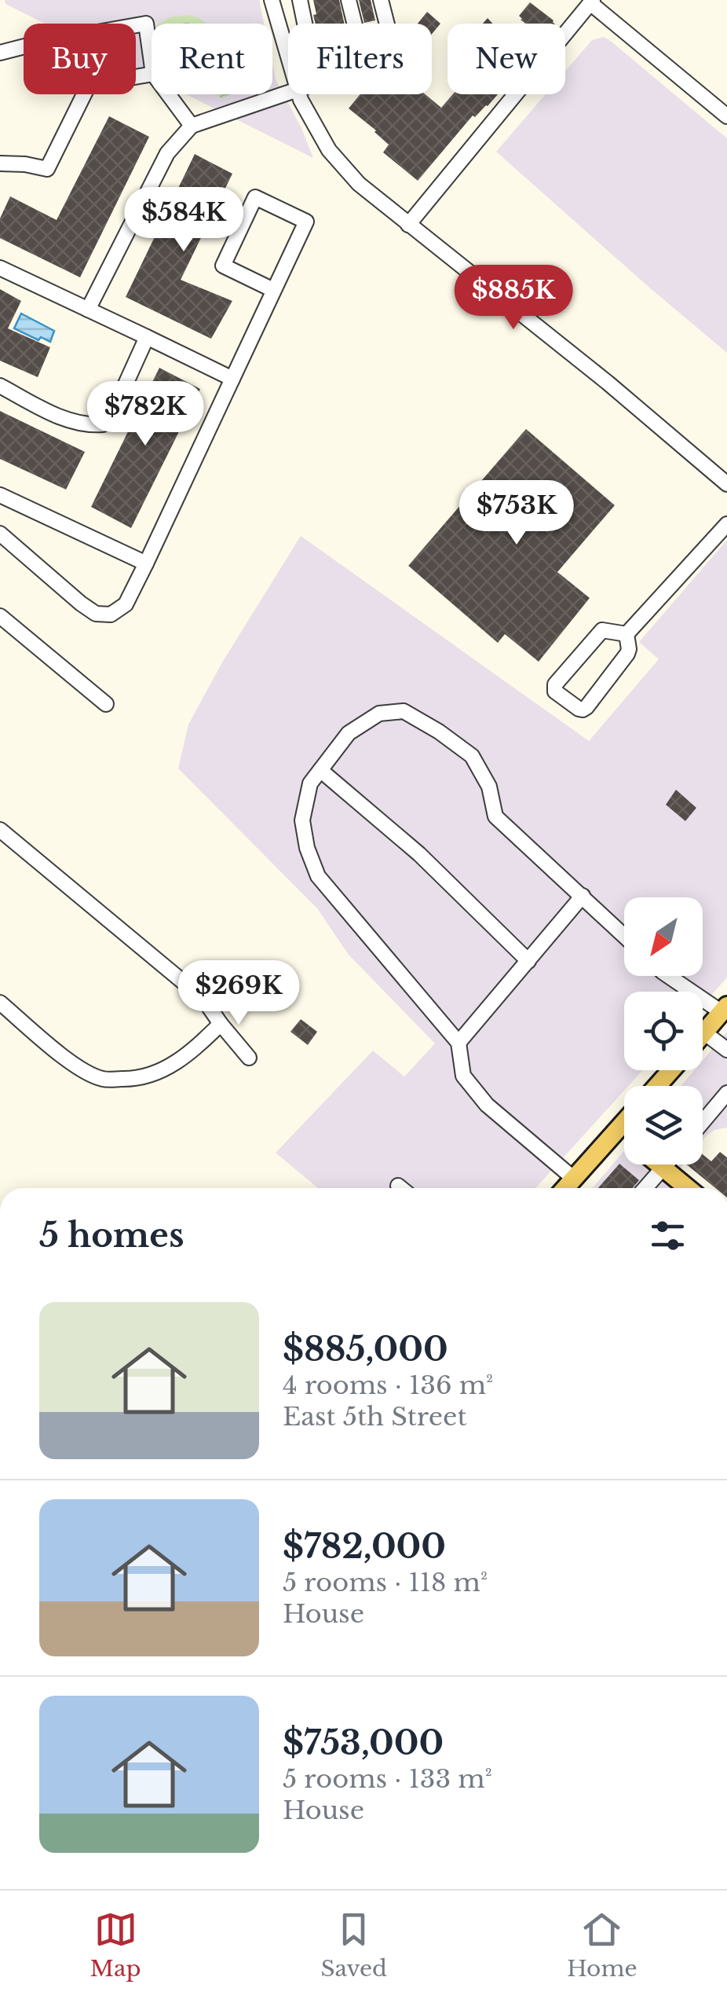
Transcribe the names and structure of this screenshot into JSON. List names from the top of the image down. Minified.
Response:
{"north":"bottom left","page":{"chip":["Buy","Rent","Filters","New"],"price":["$584K","$885K","$782K","$753K","$269K"],"heading":"5 homes","list":[{"name":"$885,000","note":"4 rooms · 136 m² · East 5th Street"},{"name":"$782,000","note":"5 rooms · 118 m² · House"},{"name":"$753,000","note":"5 rooms · 133 m² · House"}],"tabs":["Map","Saved","Home"]}}
